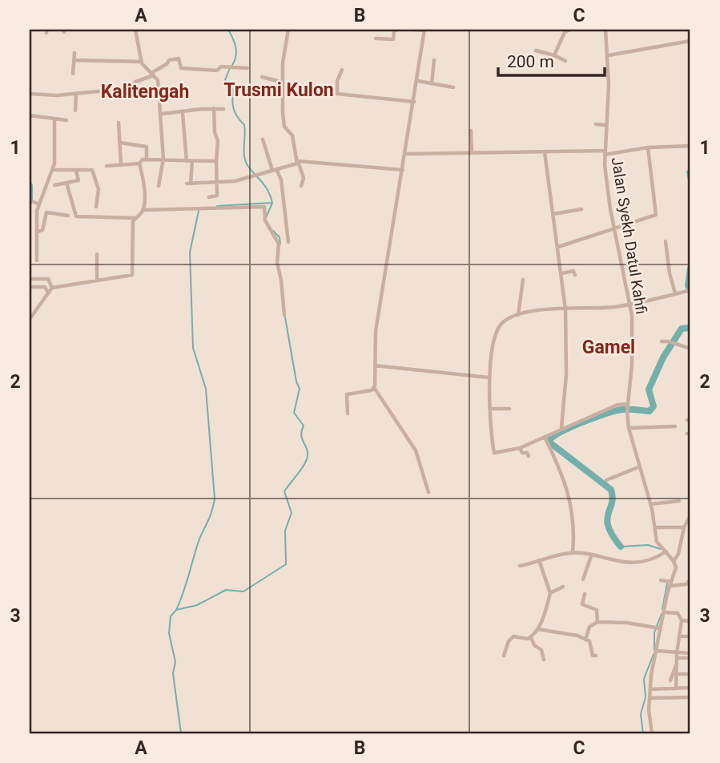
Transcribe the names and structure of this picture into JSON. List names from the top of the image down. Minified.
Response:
{"streets":{"street":["Jalan Syekh Datul Kahfi"]},"districts":["Trusmi Kulon","Kalitengah","Gamel"],"scale_bar":"200 m","grid":{"columns":["A","B","C"],"rows":["1","2","3"]}}
